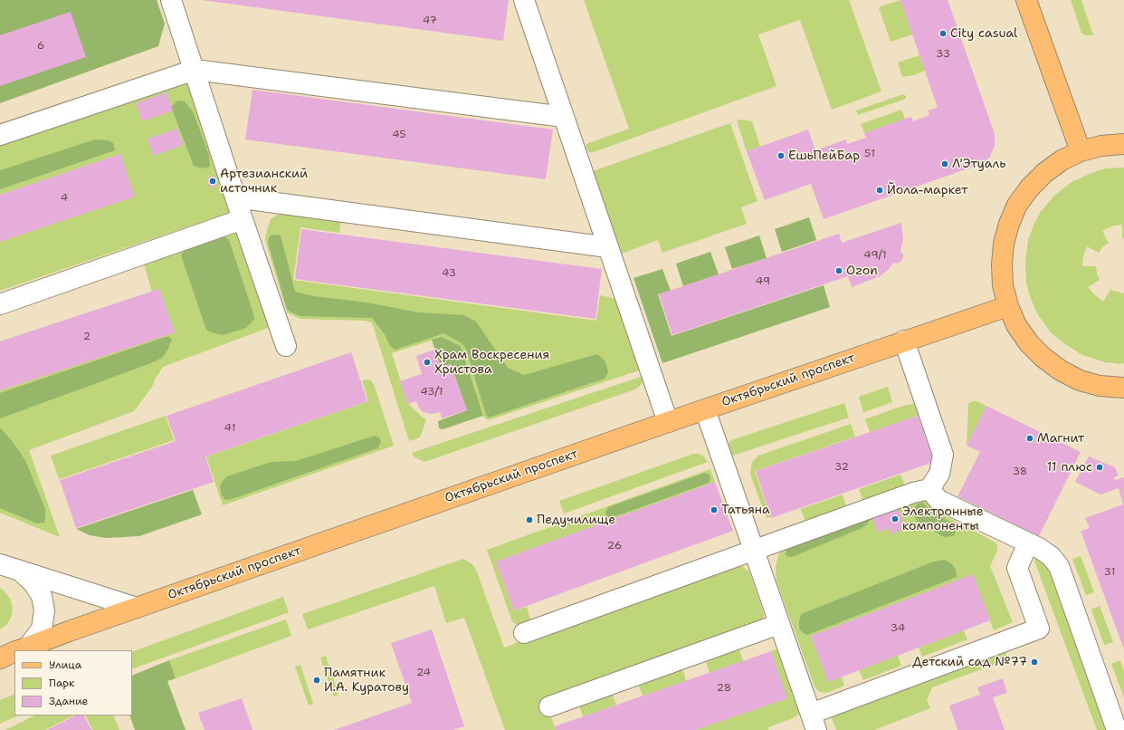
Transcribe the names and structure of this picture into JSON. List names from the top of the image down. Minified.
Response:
{"streets":{"main road":["Октябрьский проспект"]},"places":["City сasual","ЕшьПейБар","Л'Этуаль","Артезианский источник","Йола-маркет","Ozon","Храм Воскресения Христова","Магнит","11 плюс","Татьяна","Электронные компоненты","Педучилище","Детский сад №77","Памятник И.А. Куратову"],"house_numbers":["47","6","33","45","51","4","49/1","43","49","2","43/1","41","32","38","26","31","34","24","28"],"legend":["Улица","Парк","Здание"]}
